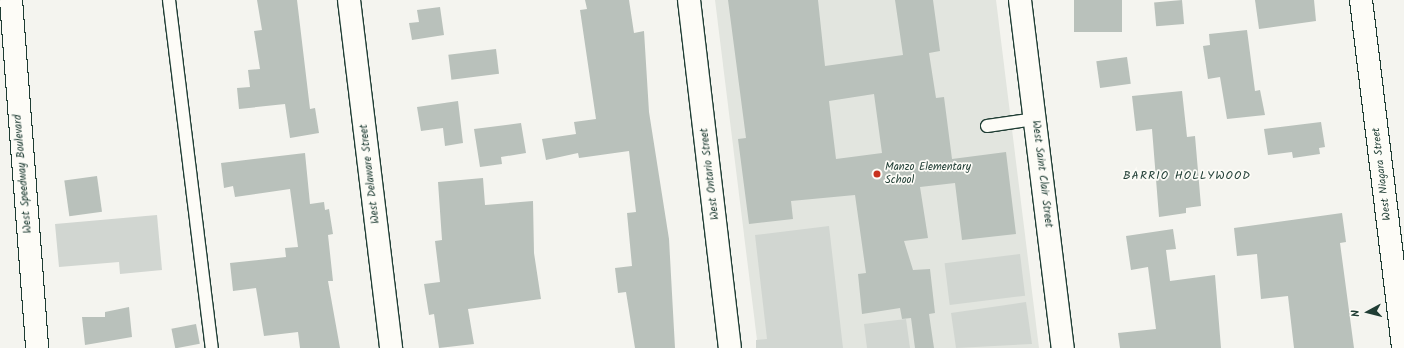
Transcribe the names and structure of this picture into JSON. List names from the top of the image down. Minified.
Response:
{"streets":{"street":["West Speedway Boulevard","West Delaware Street","West Ontario Street","West Saint Clair Street","West Niagara Street"]},"districts":["BARRIO HOLLYWOOD"],"places":["Manzo Elementary School"],"north":"left"}
